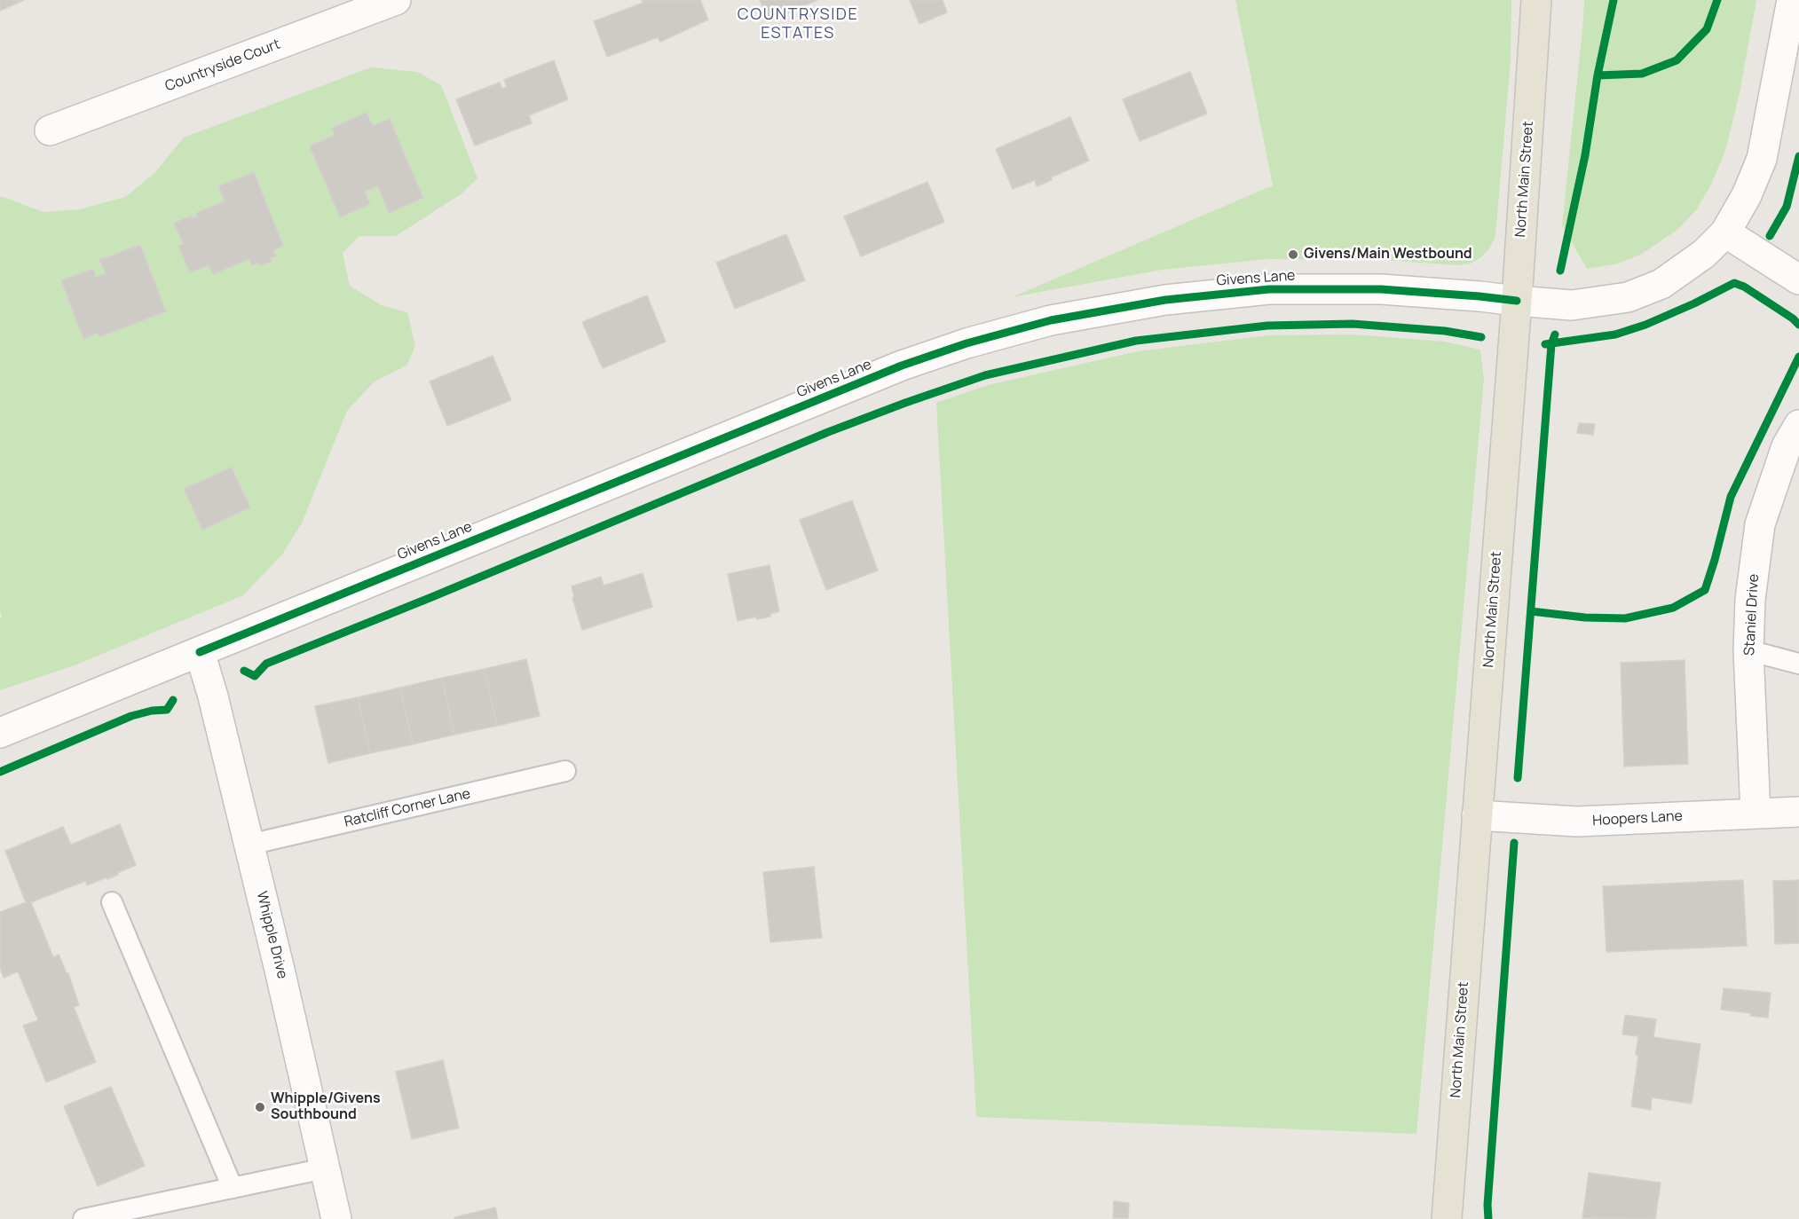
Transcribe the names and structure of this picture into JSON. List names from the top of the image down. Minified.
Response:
{"streets":{"main road":["North Main Street"],"street":["Countryside Court","Givens Lane","Staniel Drive","Hoopers Lane","Whipple Drive"],"lane":["Ratcliff Corner Lane"]},"crossings":[["North Main Street","Givens Lane"],["North Main Street","Hoopers Lane"],["Givens Lane","Whipple Drive"],["Staniel Drive","Hoopers Lane"],["Ratcliff Corner Lane","Whipple Drive"]],"districts":["COUNTRYSIDE ESTATES"],"places":["Givens/Main Westbound","Whipple/Givens Southbound"]}
